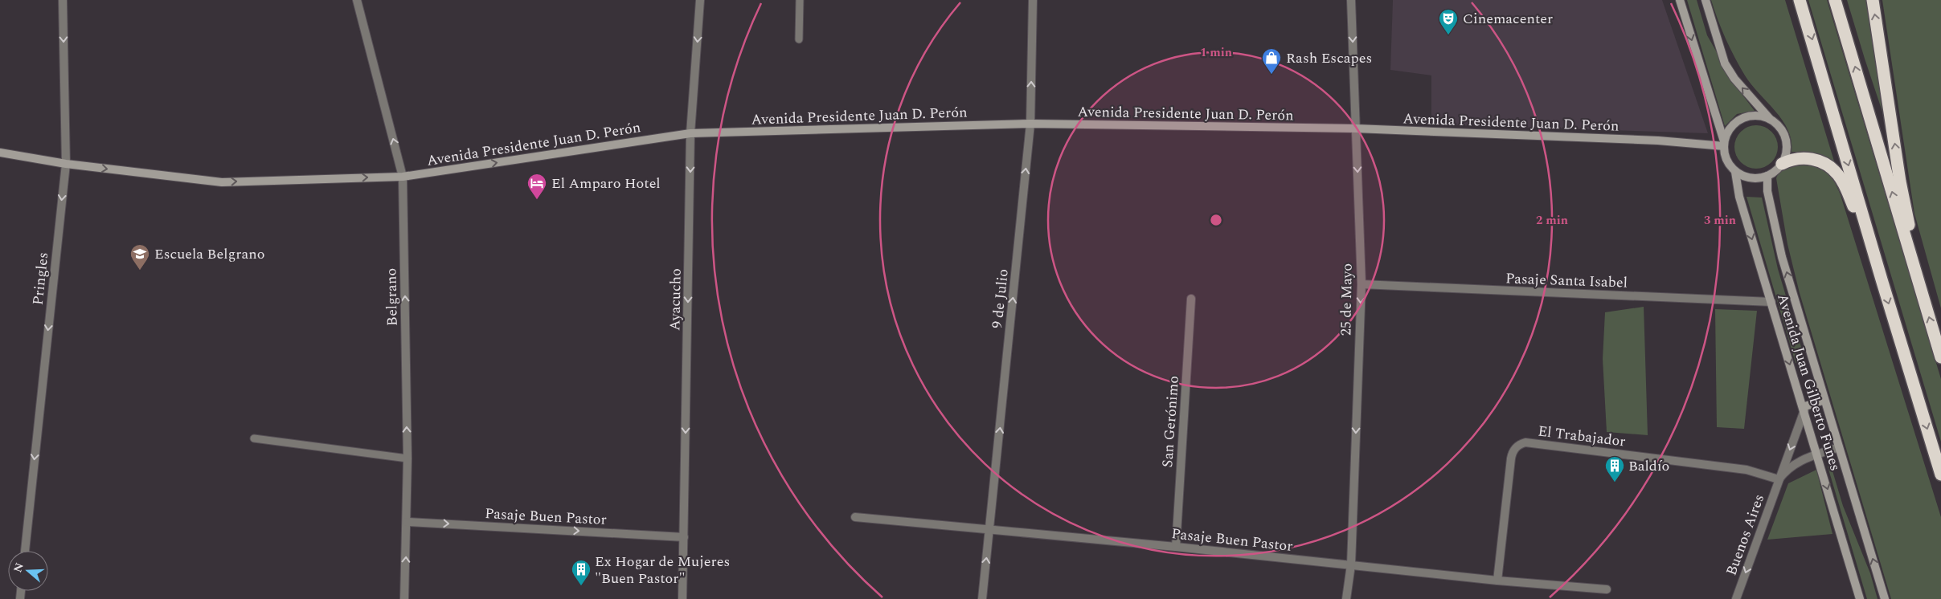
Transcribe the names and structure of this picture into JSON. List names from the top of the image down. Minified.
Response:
{"streets":{"street":["Avenida Presidente Juan D. Perón","Pringles","Pasaje Santa Isabel","Belgrano","9 de Julio","Ayacucho","25 de Mayo","Avenida Juan Gilberto Funes","San Gerónimo","El Trabajador","Pasaje Buen Pastor","Buenos Aires"]},"crossings":[["Avenida Presidente Juan D. Perón","Pringles"],["Avenida Presidente Juan D. Perón","Belgrano"],["Avenida Presidente Juan D. Perón","9 de Julio"],["Avenida Presidente Juan D. Perón","Ayacucho"],["Avenida Presidente Juan D. Perón","25 de Mayo"],["Avenida Presidente Juan D. Perón","Avenida Juan Gilberto Funes"],["Pasaje Santa Isabel","25 de Mayo"],["Pasaje Santa Isabel","Avenida Juan Gilberto Funes"],["Belgrano","Pasaje Buen Pastor"],["9 de Julio","Pasaje Buen Pastor"],["Ayacucho","Pasaje Buen Pastor"],["25 de Mayo","Pasaje Buen Pastor"],["Avenida Juan Gilberto Funes","Buenos Aires"],["San Gerónimo","Pasaje Buen Pastor"],["El Trabajador","Pasaje Buen Pastor"],["El Trabajador","Buenos Aires"]],"one_way":["Avenida Presidente Juan D. Perón","Pringles","Belgrano","9 de Julio","Ayacucho","25 de Mayo","Buenos Aires"],"places":{"theatre":["Cinemacenter"],"shop":["Rash Escapes"],"hotel":["El Amparo Hotel"],"school or university":["Escuela Belgrano"],"building":["Baldío","Ex Hogar de Mujeres \"Buen Pastor\""]},"north":"left","rings":["1 min","2 min","3 min"]}
